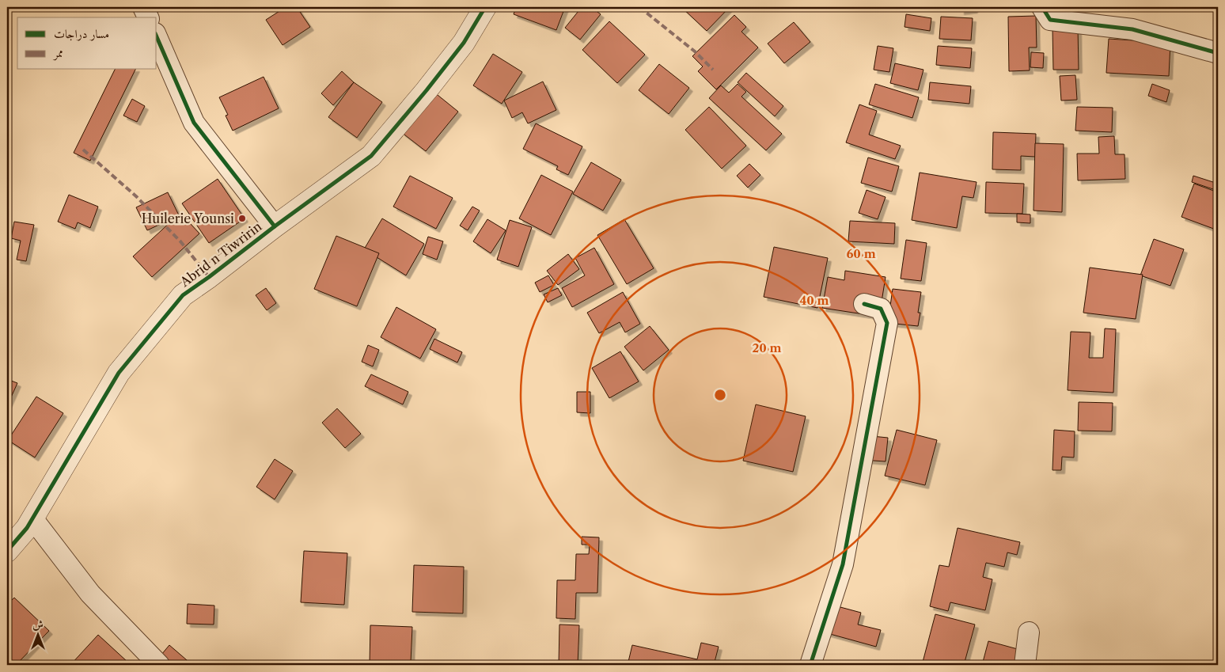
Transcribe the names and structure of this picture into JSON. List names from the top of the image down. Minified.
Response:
{"streets":{"street":["Abrid n Tiwririn"]},"places":["Huilerie Younsi"],"legend":["مسار دراجات","ممر"],"north":"top","rings":["60 m","40 m","20 m"]}
